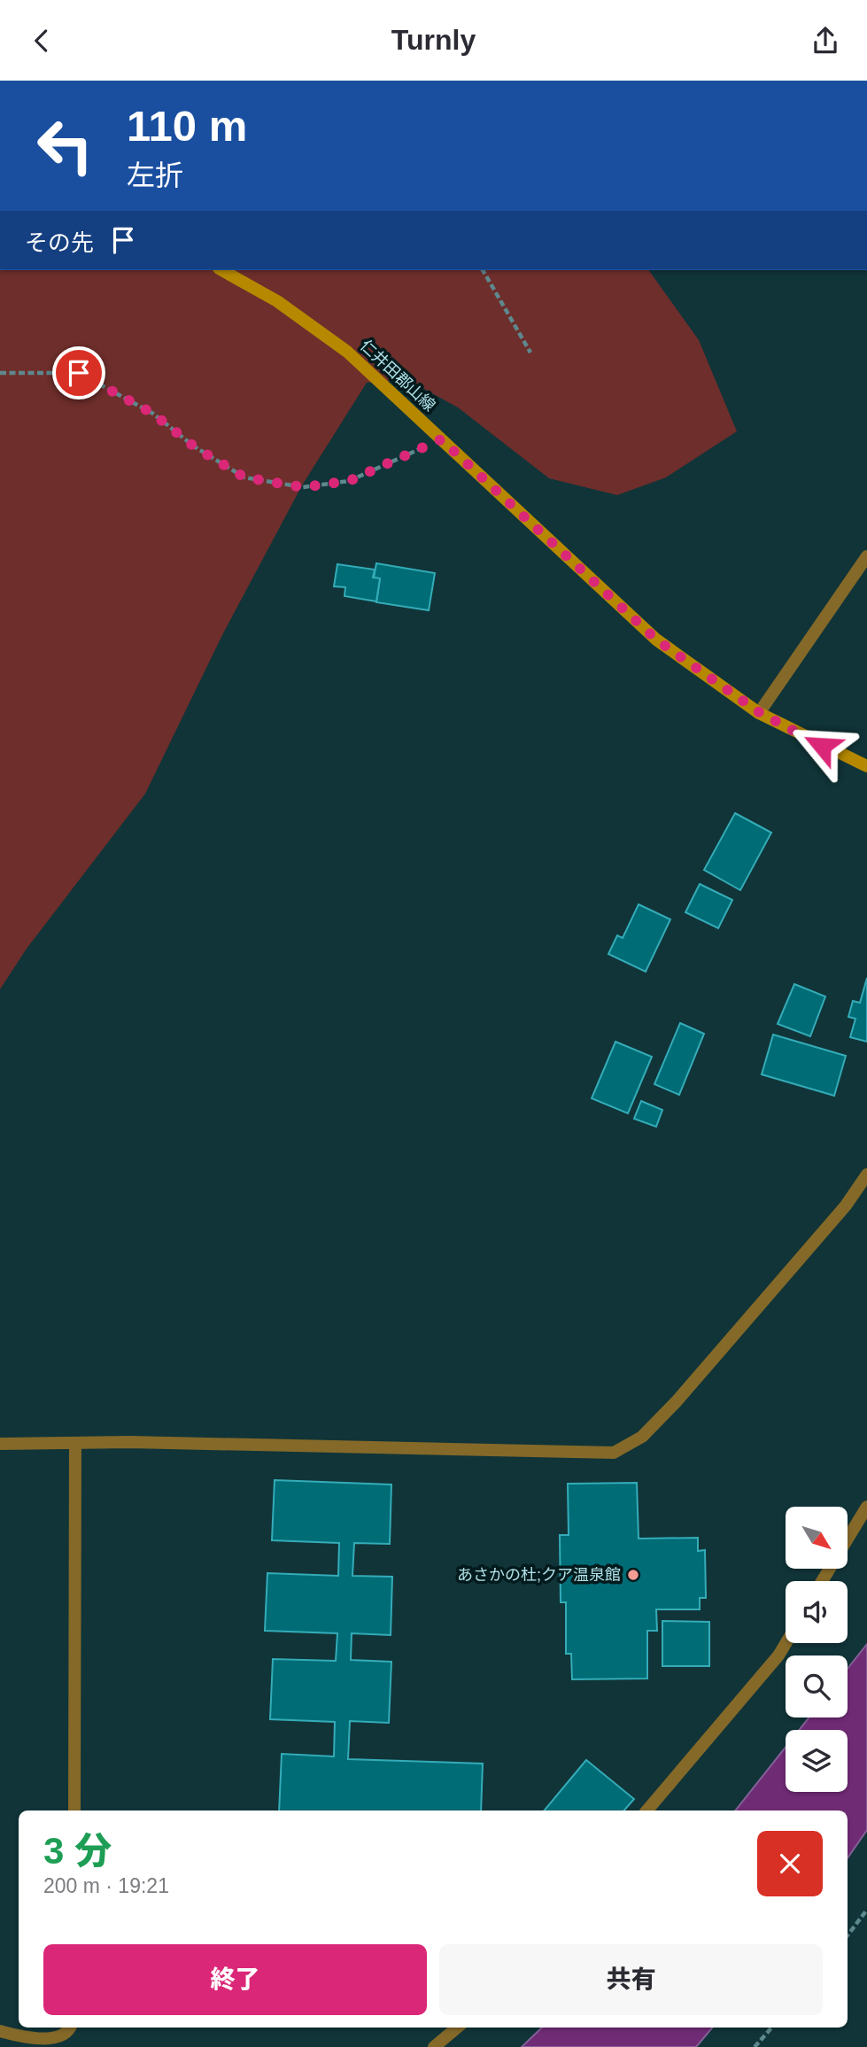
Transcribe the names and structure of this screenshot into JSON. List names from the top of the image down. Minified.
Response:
{"streets":{"main road":["仁井田郡山線"]},"places":["あさかの杜;クア温泉館"],"north":"bottom right","page":{"header":"Turnly","turn":["110 m","左折"],"then":"その先","heading":["3 分","200 m · 19:21"],"buttons":["終了","共有"]}}
